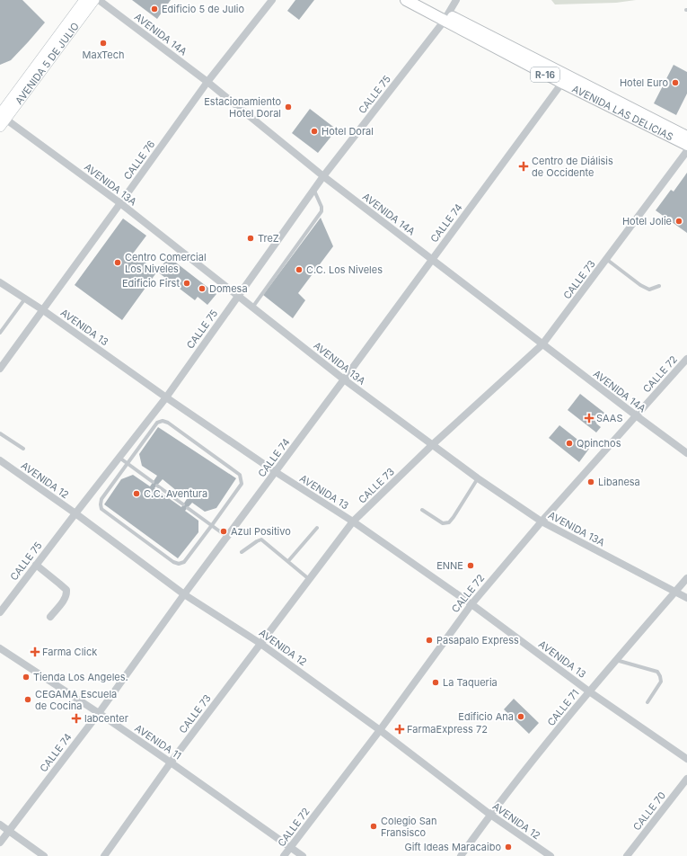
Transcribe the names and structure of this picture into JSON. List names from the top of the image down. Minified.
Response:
{"streets":{"main road":["AVENIDA 5 DE JULIO","R-16","AVENIDA LAS DELICIAS"],"street":["AVENIDA 14A","CALLE 75","CALLE 76","AVENIDA 13A","CALLE 74","CALLE 73","AVENIDA 13","CALLE 72","AVENIDA 12","CALLE 71","AVENIDA 11","CALLE 70"]},"crossings":[["AVENIDA 14A","CALLE 75"],["AVENIDA 14A","CALLE 76"],["AVENIDA 14A","CALLE 74"],["AVENIDA 14A","CALLE 73"],["AVENIDA 14A","CALLE 72"],["AVENIDA 5 DE JULIO","AVENIDA 13A"],["R-16","CALLE 75"],["R-16","AVENIDA LAS DELICIAS"],["CALLE 75","AVENIDA LAS DELICIAS"],["CALLE 75","AVENIDA 13A"],["CALLE 75","AVENIDA 13"],["CALLE 75","AVENIDA 12"],["AVENIDA LAS DELICIAS","CALLE 74"],["CALLE 76","AVENIDA 13A"],["CALLE 76","AVENIDA 13"],["AVENIDA 13A","CALLE 74"],["AVENIDA 13A","CALLE 73"],["AVENIDA 13A","CALLE 72"],["AVENIDA 13A","CALLE 71"],["CALLE 74","AVENIDA 13"],["CALLE 74","AVENIDA 12"],["CALLE 74","AVENIDA 11"],["CALLE 73","AVENIDA 13"],["CALLE 73","AVENIDA 12"],["CALLE 73","AVENIDA 11"],["AVENIDA 13","CALLE 72"],["AVENIDA 13","CALLE 71"],["CALLE 72","AVENIDA 12"],["CALLE 72","AVENIDA 11"],["AVENIDA 12","CALLE 71"]],"places":{"other":["Edificio 5 de Julio","MaxTech","Hotel Euro","Estacionamiento Hotel Doral","Hotel Doral","Hotel Jolie","TreZ","Centro Comercial Los Niveles","C.C. Los Niveles","Edificio First","Domesa","Qpinchos","Libanesa","C.C. Aventura","Azul Positivo","ENNE","Pasapalo Express","Tienda Los Angeles.","La Taqueria","CEGAMA Escuela de Cocina","Edificio Ana","Colegio San Fransisco","Gift Ideas Maracaibo"],"health":["Centro de Diálisis de Occidente","SAAS","Farma Click","labcenter","FarmaExpress 72"]}}
